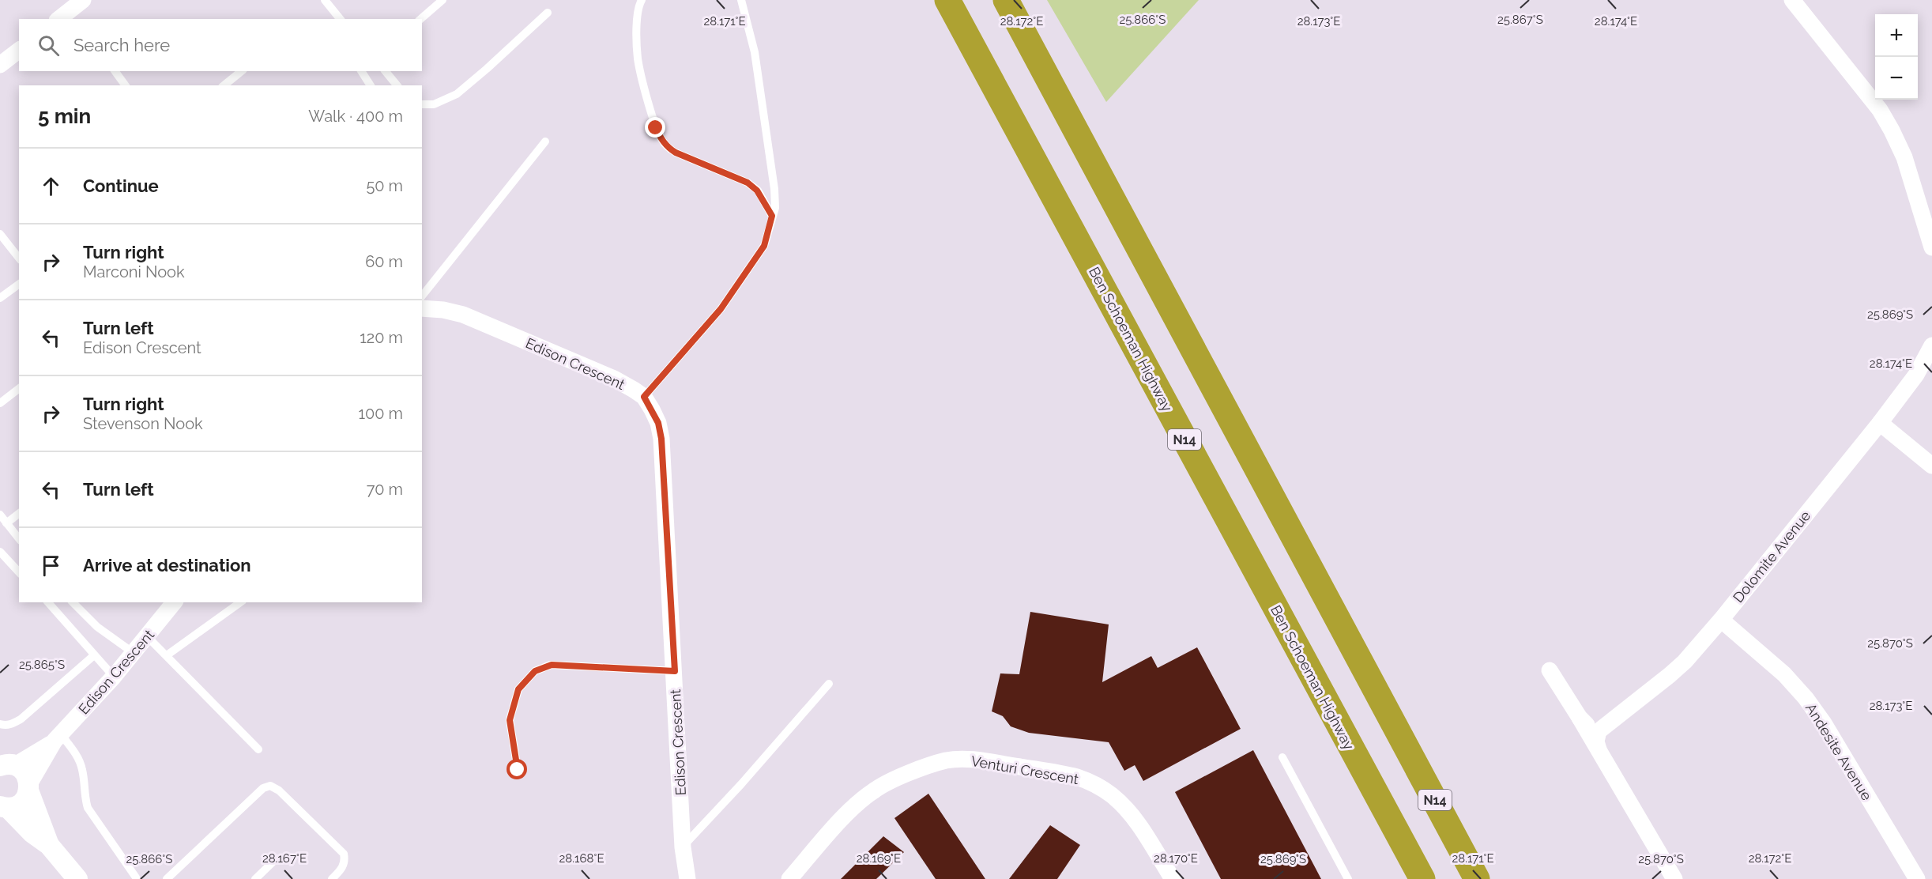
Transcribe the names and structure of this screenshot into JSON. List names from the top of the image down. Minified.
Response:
{"streets":{"highway":["Ben Schoeman Highway","N14"],"street":["Edison Crescent","Dolomite Avenue","Andesite Avenue","Venturi Crescent"]},"crossings":[["Dolomite Avenue","Andesite Avenue"]],"page":{"map_buttons":["+","−"],"search":"Search here","heading":["5 min","Walk · 400 m"],"list":[["Continue","50 m"],["Turn right","Marconi Nook","60 m"],["Turn left","Edison Crescent","120 m"],["Turn right","Stevenson Nook","100 m"],["Turn left","70 m"],"Arrive at destination"]},"coordinates":["25.866°S","25.867°S","28.171°E","28.174°E","28.172°E","28.173°E","25.869°S","25.870°S","25.865°S","28.167°E","28.168°E","28.169°E","28.170°E"]}
